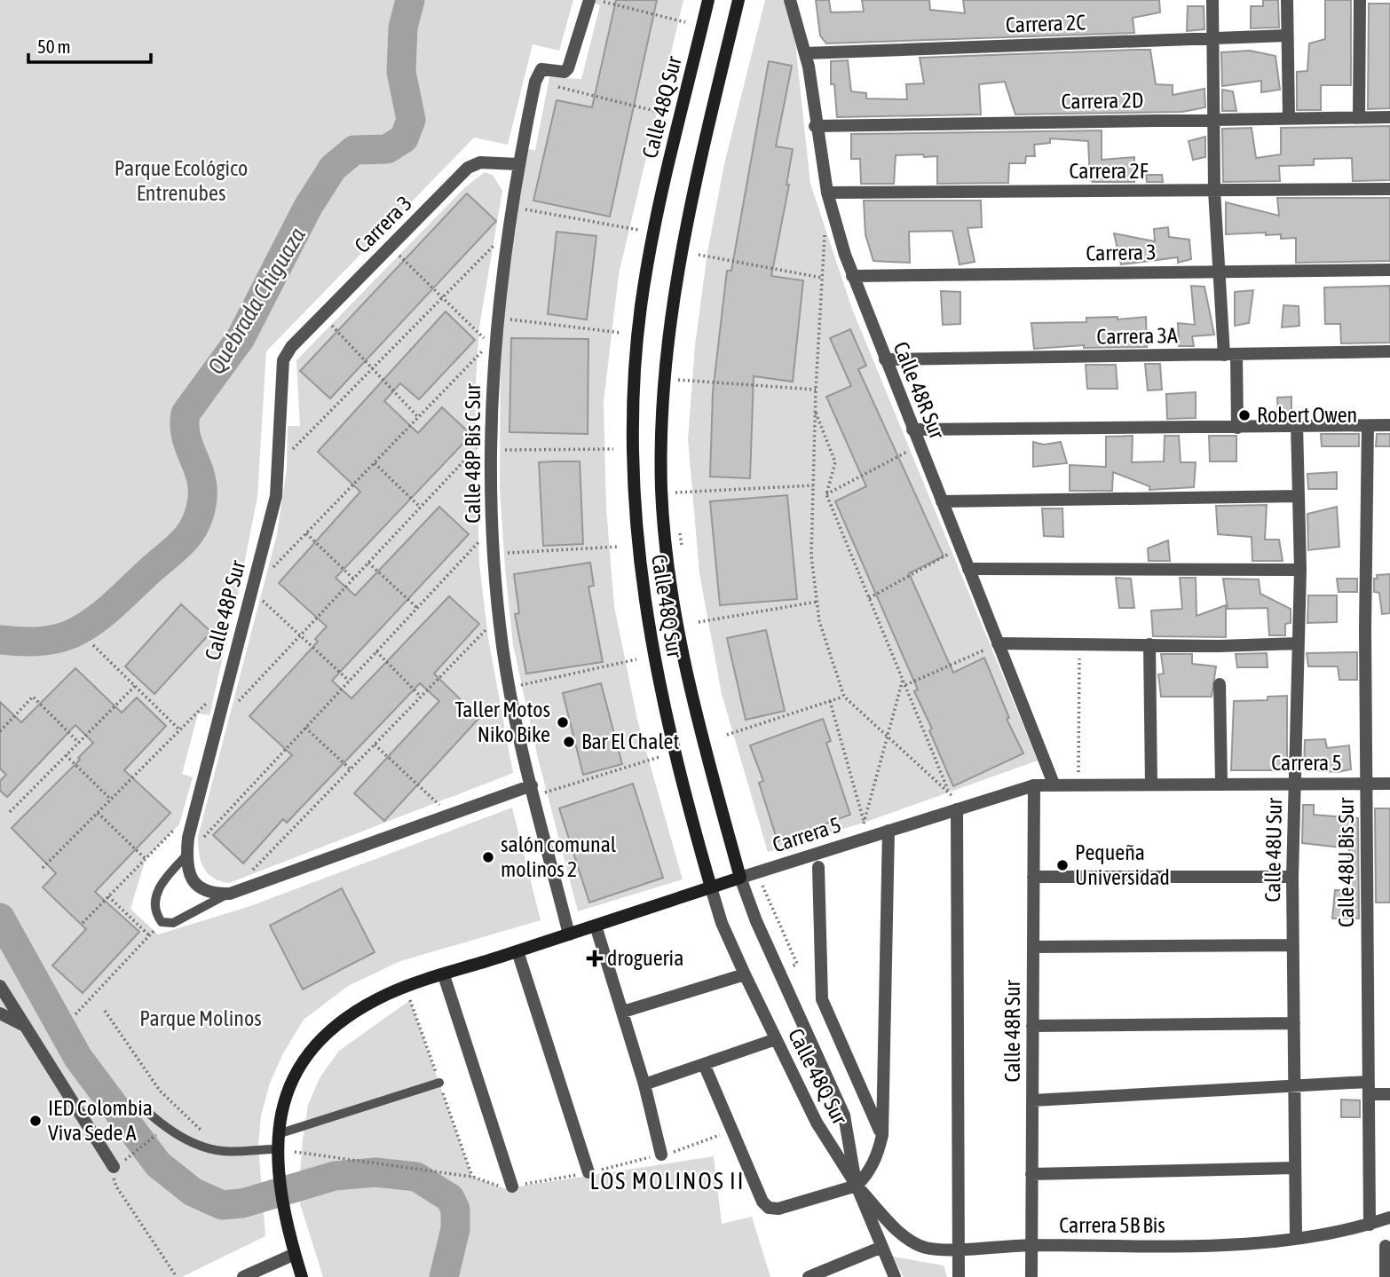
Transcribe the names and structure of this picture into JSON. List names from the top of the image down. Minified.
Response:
{"streets":{"main road":["Calle 48Q Sur","Carrera 5"],"street":["Carrera 2C","Carrera 2D","Carrera 2F","Carrera 3","Carrera 3A","Calle 48R Sur","Calle 48P Bis C Sur","Calle 48P Sur","Calle 48U Sur","Calle 48U Bis Sur","Carrera 5B Bis"]},"crossings":[["Carrera 2C","Calle 48R Sur"],["Carrera 2D","Calle 48R Sur"],["Calle 48Q Sur","Carrera 5"],["Calle 48Q Sur","Carrera 5B Bis"],["Carrera 2F","Calle 48R Sur"],["Carrera 3","Calle 48R Sur"],["Carrera 3","Calle 48P Bis C Sur"],["Carrera 3","Calle 48P Sur"],["Carrera 3A","Calle 48R Sur"],["Calle 48R Sur","Carrera 5"],["Calle 48R Sur","Carrera 5B Bis"],["Calle 48P Bis C Sur","Carrera 5"],["Carrera 5","Calle 48U Sur"],["Carrera 5","Calle 48U Bis Sur"],["Calle 48U Sur","Carrera 5B Bis"],["Calle 48U Bis Sur","Carrera 5B Bis"]],"districts":["LOS MOLINOS II"],"water":["Quebrada Chiguaza"],"parks":["Parque Ecológico Entrenubes","Parque Molinos"],"places":{"other":["Robert Owen","Taller Motos Niko Bike","Bar El Chalet","salón comunal molinos 2","Pequeña Universidad","IED Colombia Viva Sede A"],"health":["drogueria"]},"scale_bar":"50 m"}
